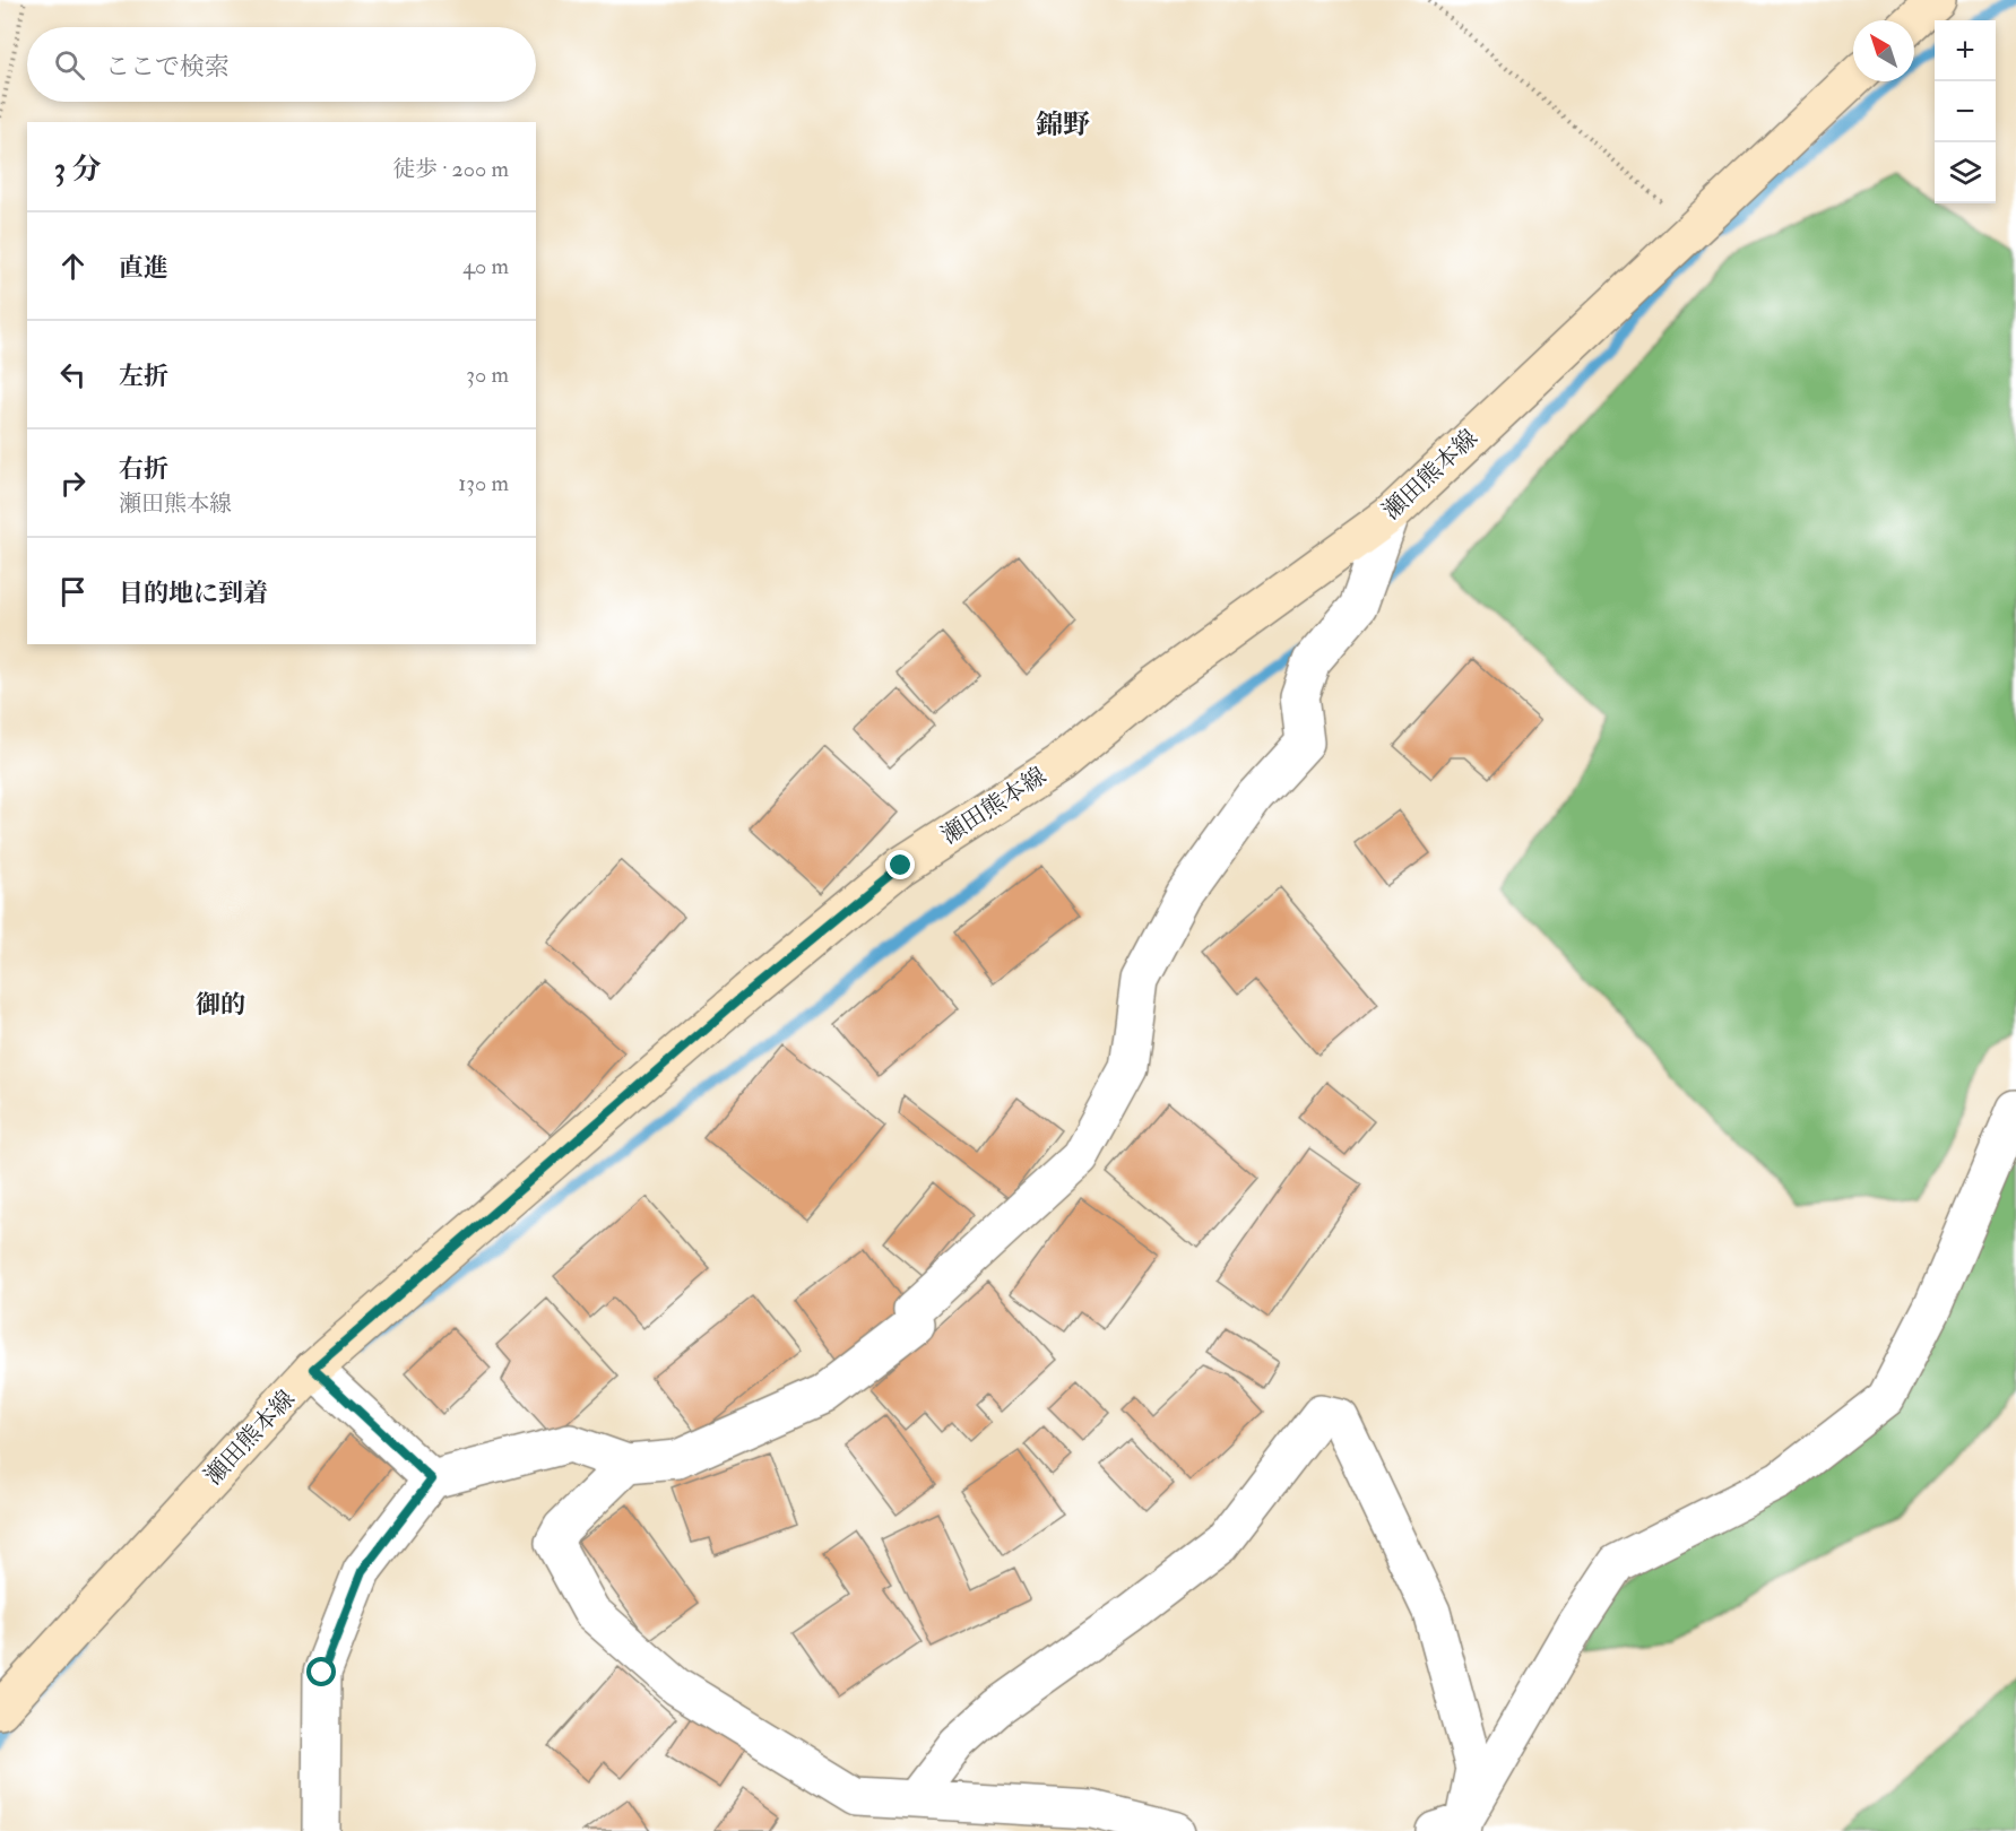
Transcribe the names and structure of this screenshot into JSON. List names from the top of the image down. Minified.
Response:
{"streets":{"main road":["瀬田熊本線"]},"districts":["錦野","御的"],"north":"top left","page":{"map_buttons":["+","−"],"search":"ここで検索","heading":["3 分","徒歩 · 200 m"],"list":[["直進","40 m"],["左折","30 m"],["右折","瀬田熊本線","130 m"],"目的地に到着"]}}
